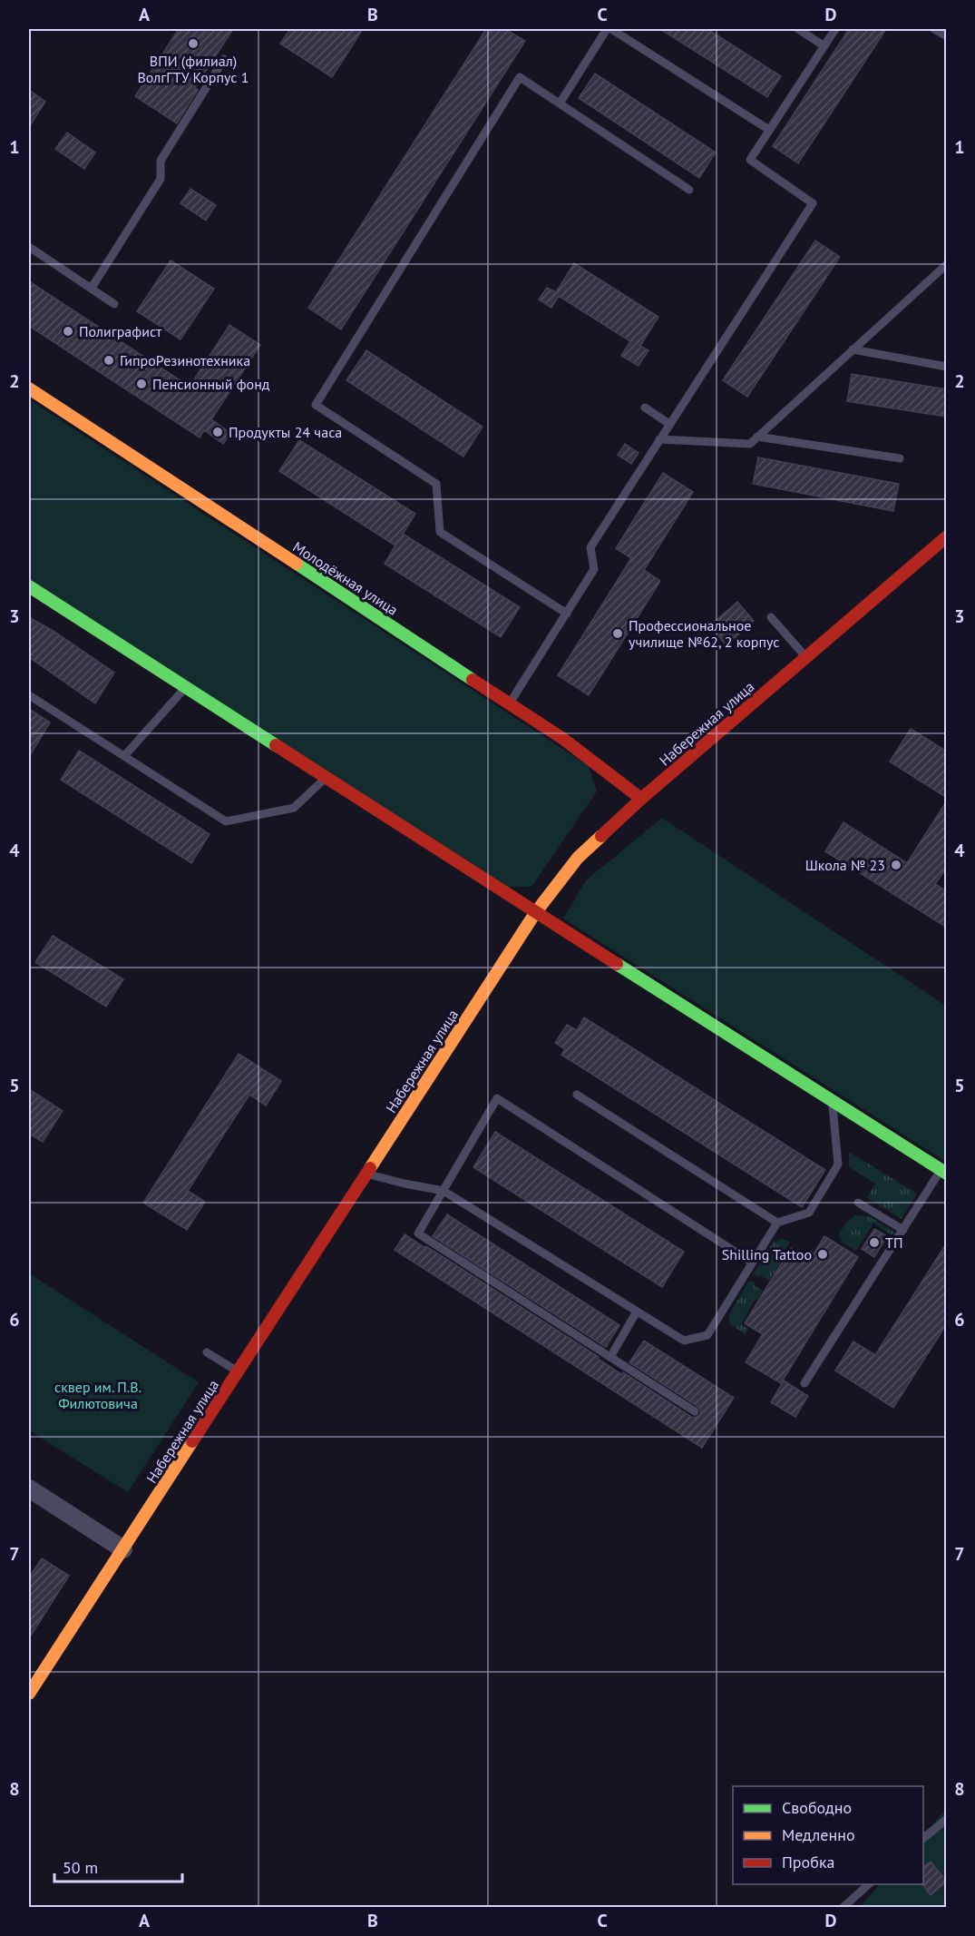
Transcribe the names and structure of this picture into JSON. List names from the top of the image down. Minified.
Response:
{"streets":{"street":["Молодёжная улица","Набережная улица"]},"crossings":[["Молодёжная улица","Набережная улица"]],"parks":["сквер им. П.В. Филютовича"],"places":["ВПИ (филиал) ВолгГТУ Корпус 1","Полиграфист","ГипроРезинотехника","Пенсионный фонд","Продукты 24 часа","Профессиональное училище №62, 2 корпус","Школа № 23","ТП","Shilling Tattoo"],"legend":["Свободно","Медленно","Пробка"],"scale_bar":"50 m","grid":{"columns":["A","B","C","D"],"rows":["1","2","3","4","5","6","7","8"]}}
